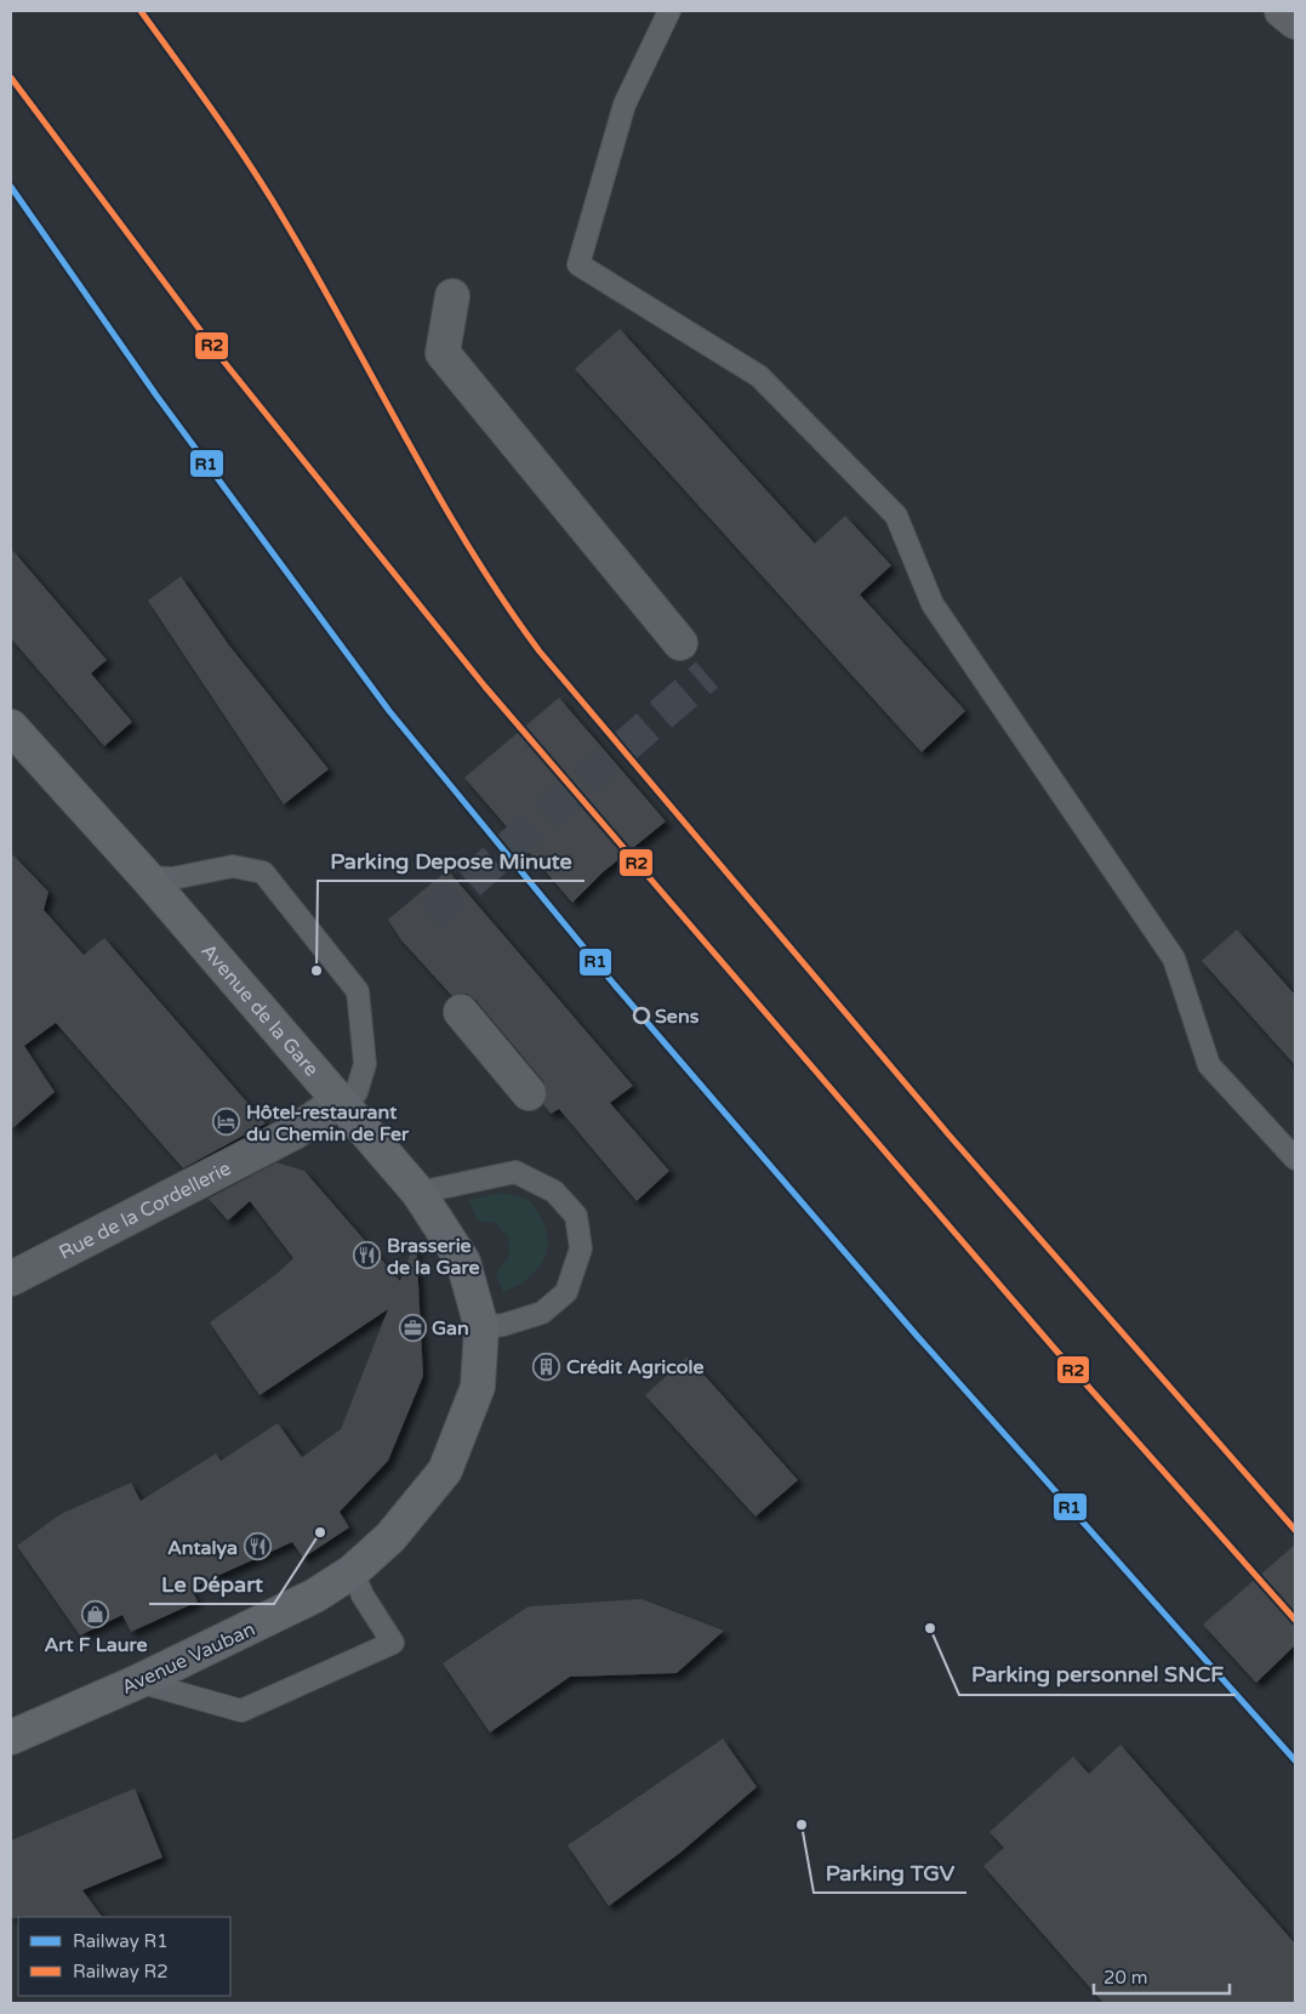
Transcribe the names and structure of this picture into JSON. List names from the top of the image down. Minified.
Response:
{"streets":{"main road":["Avenue de la Gare","Avenue Vauban"],"street":["Rue de la Cordellerie"]},"crossings":[["Avenue de la Gare","Rue de la Cordellerie"],["Avenue de la Gare","Avenue Vauban"]],"places":{"other":["Parking Depose Minute","Sens","Le Départ","Parking personnel SNCF","Parking TGV"],"hotel":["Hôtel-restaurant du Chemin de Fer"],"restaurant":["Brasserie de la Gare","Antalya"],"office":["Gan"],"building":["Crédit Agricole"],"shop":["Art F Laure"]},"lines":["rail line R2","rail line R1"],"legend":["Railway R1","Railway R2"],"scale_bar":"20 m"}
